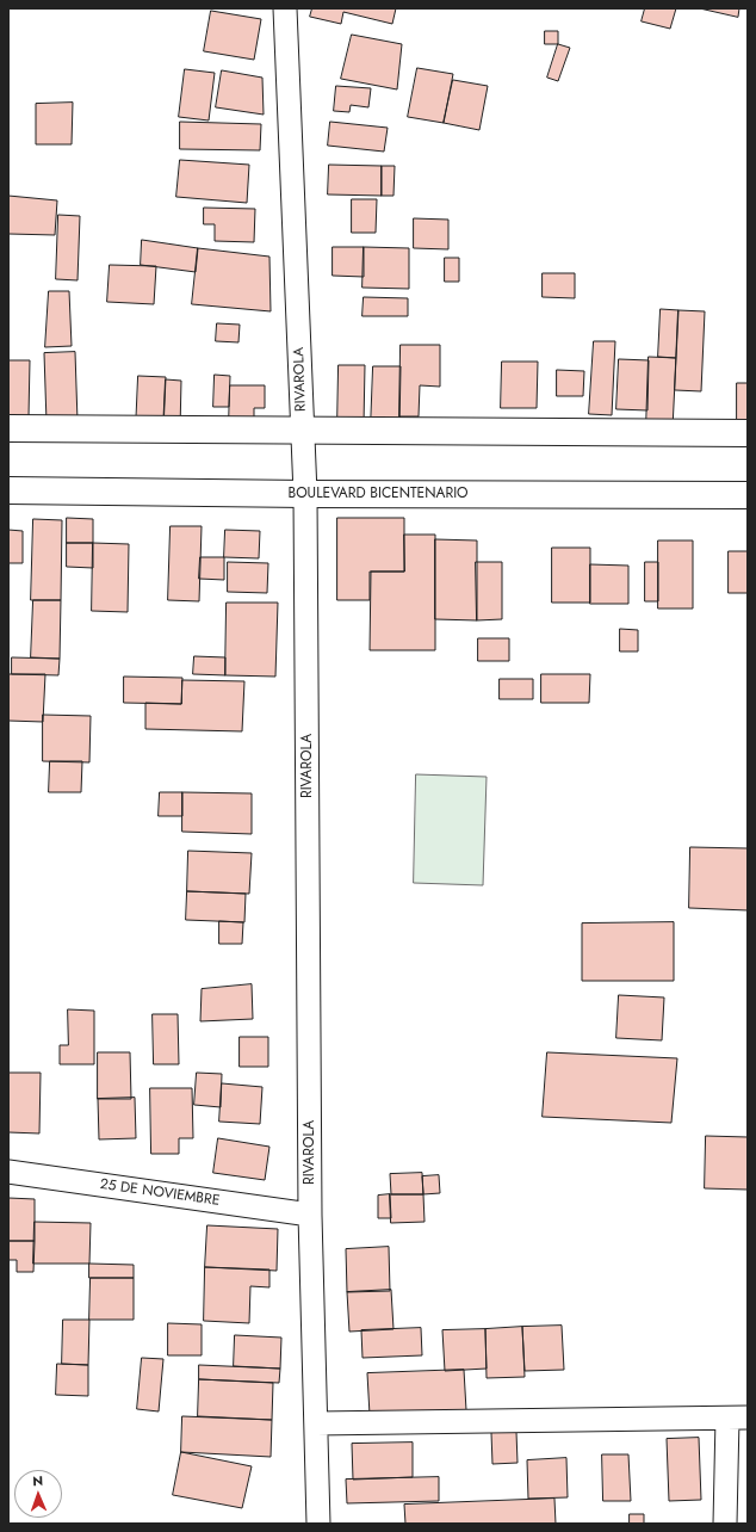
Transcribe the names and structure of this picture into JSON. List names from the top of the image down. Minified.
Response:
{"streets":{"street":["RIVAROLA","BOULEVARD BICENTENARIO","25 DE NOVIEMBRE"]},"crossings":[["RIVAROLA","BOULEVARD BICENTENARIO"],["RIVAROLA","25 DE NOVIEMBRE"]],"north":"top"}
